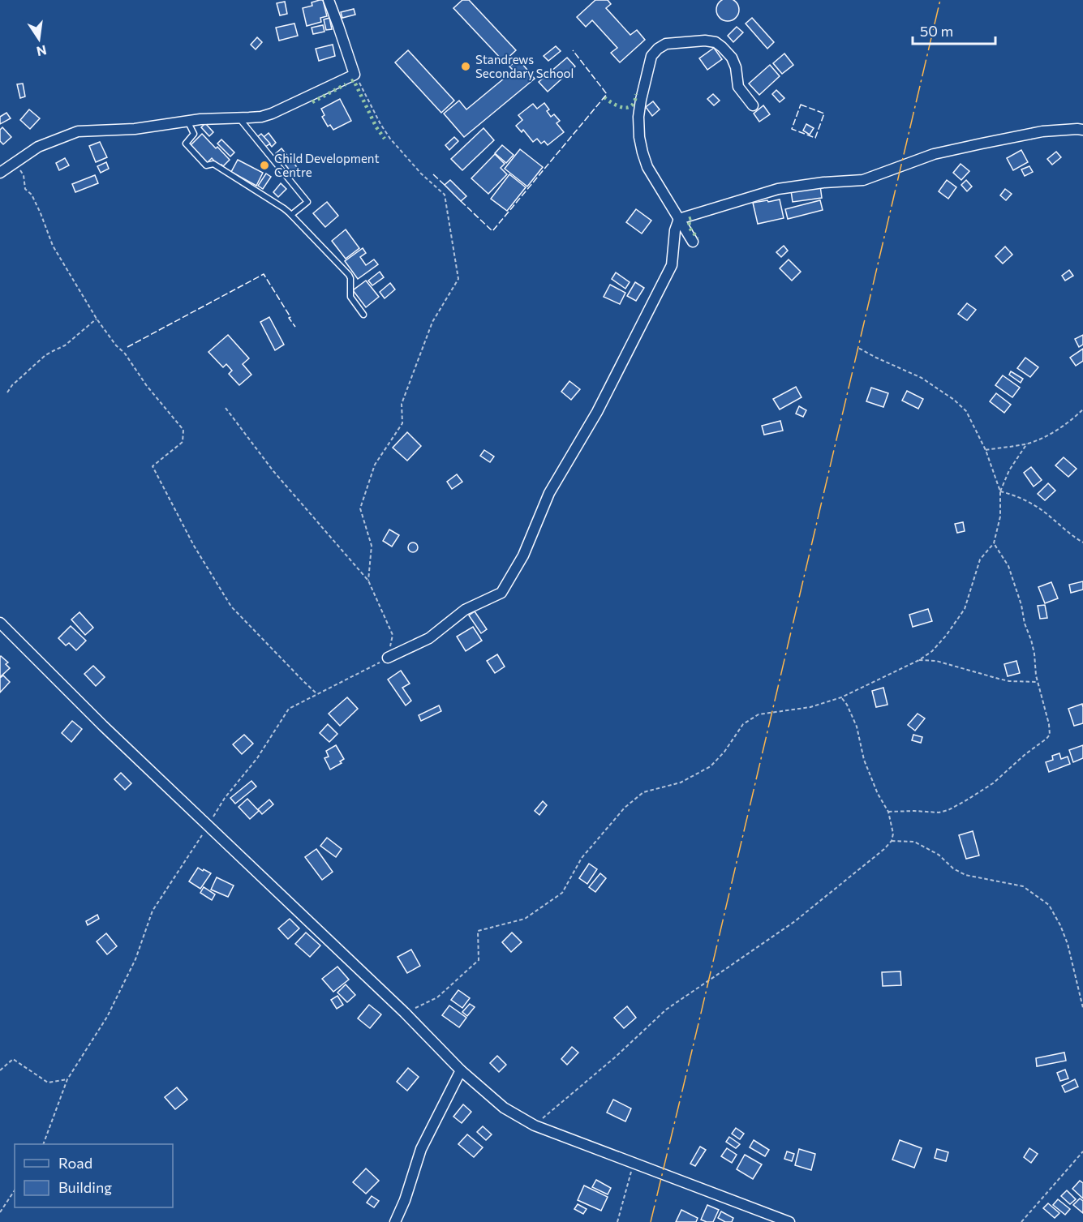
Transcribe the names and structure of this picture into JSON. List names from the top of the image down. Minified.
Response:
{"places":["Standrews Secondary School","Child Development Centre"],"legend":["Road","Building"],"scale_bar":"50 m","north":"bottom"}
